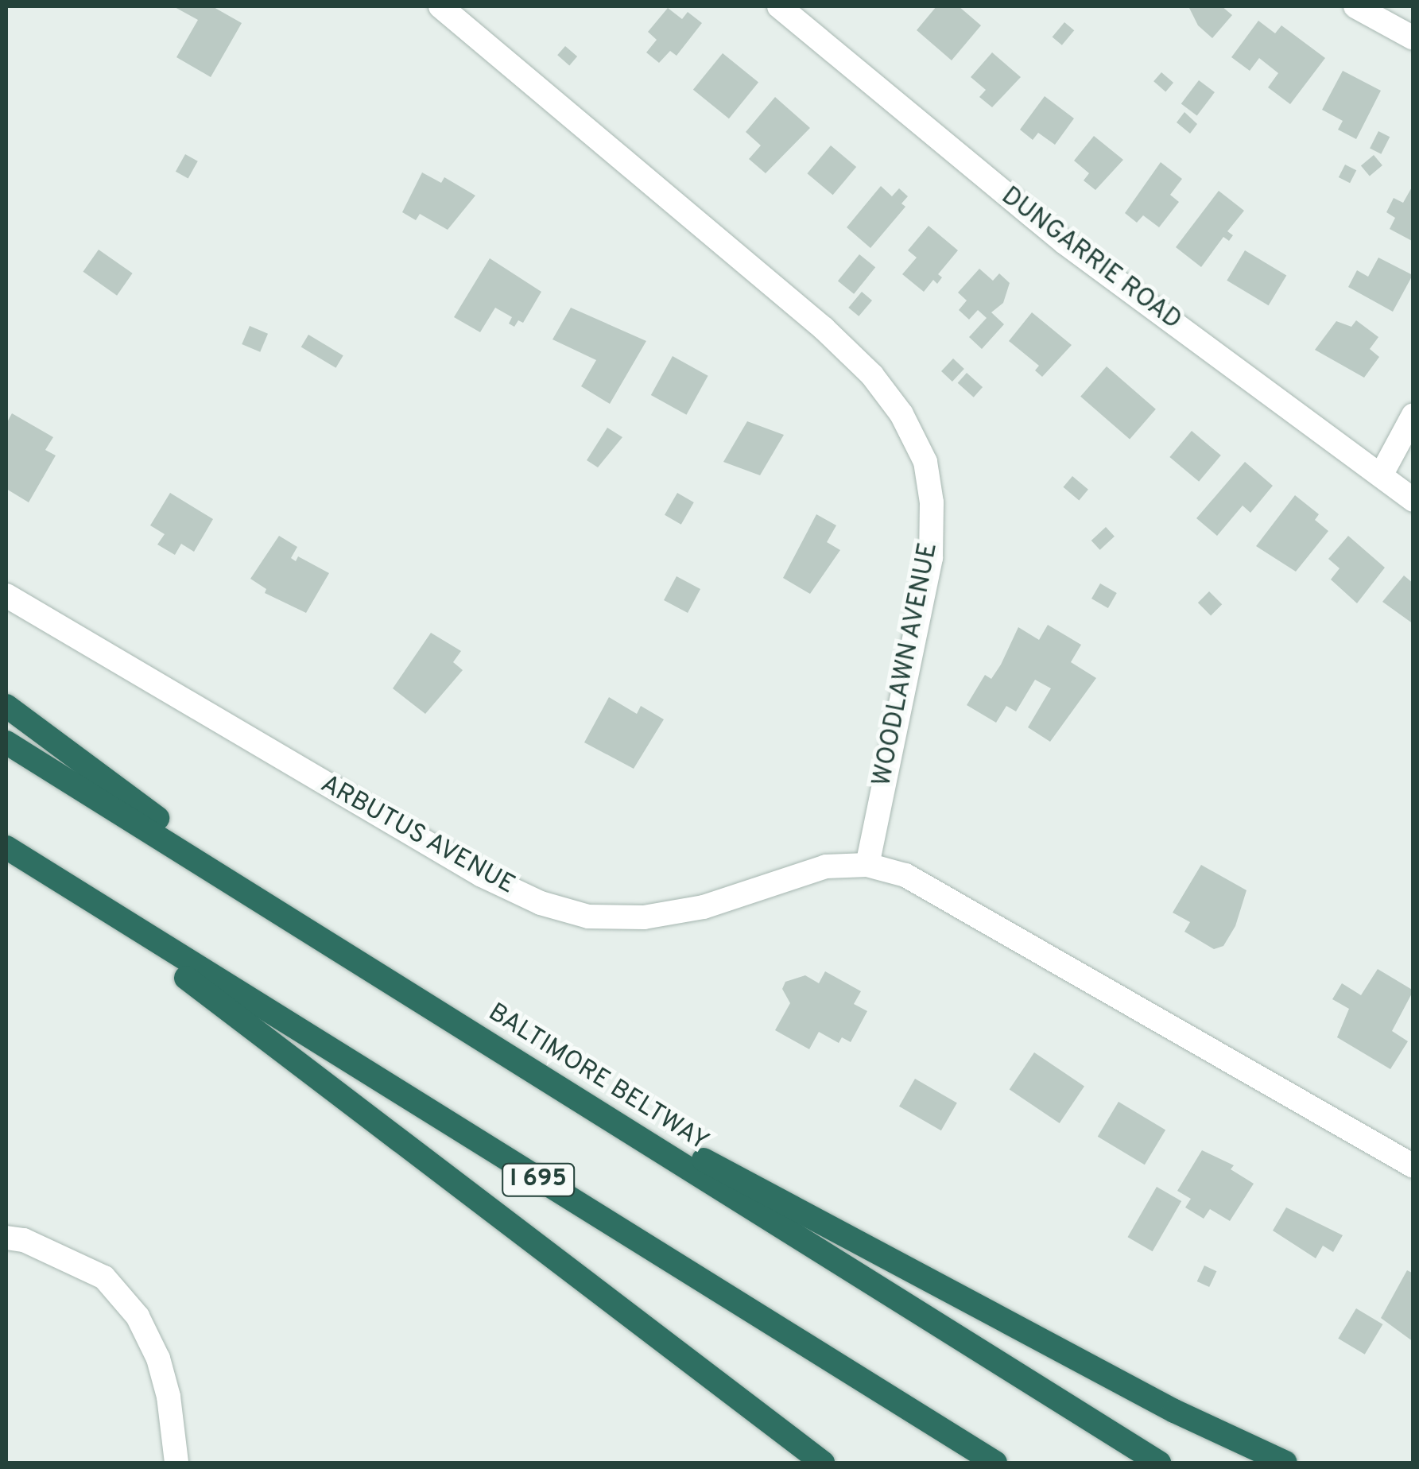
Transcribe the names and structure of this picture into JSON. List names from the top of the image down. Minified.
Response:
{"streets":{"highway":["BALTIMORE BELTWAY","I 695"],"street":["DUNGARRIE ROAD","WOODLAWN AVENUE","ARBUTUS AVENUE"]},"crossings":[["WOODLAWN AVENUE","ARBUTUS AVENUE"]]}
